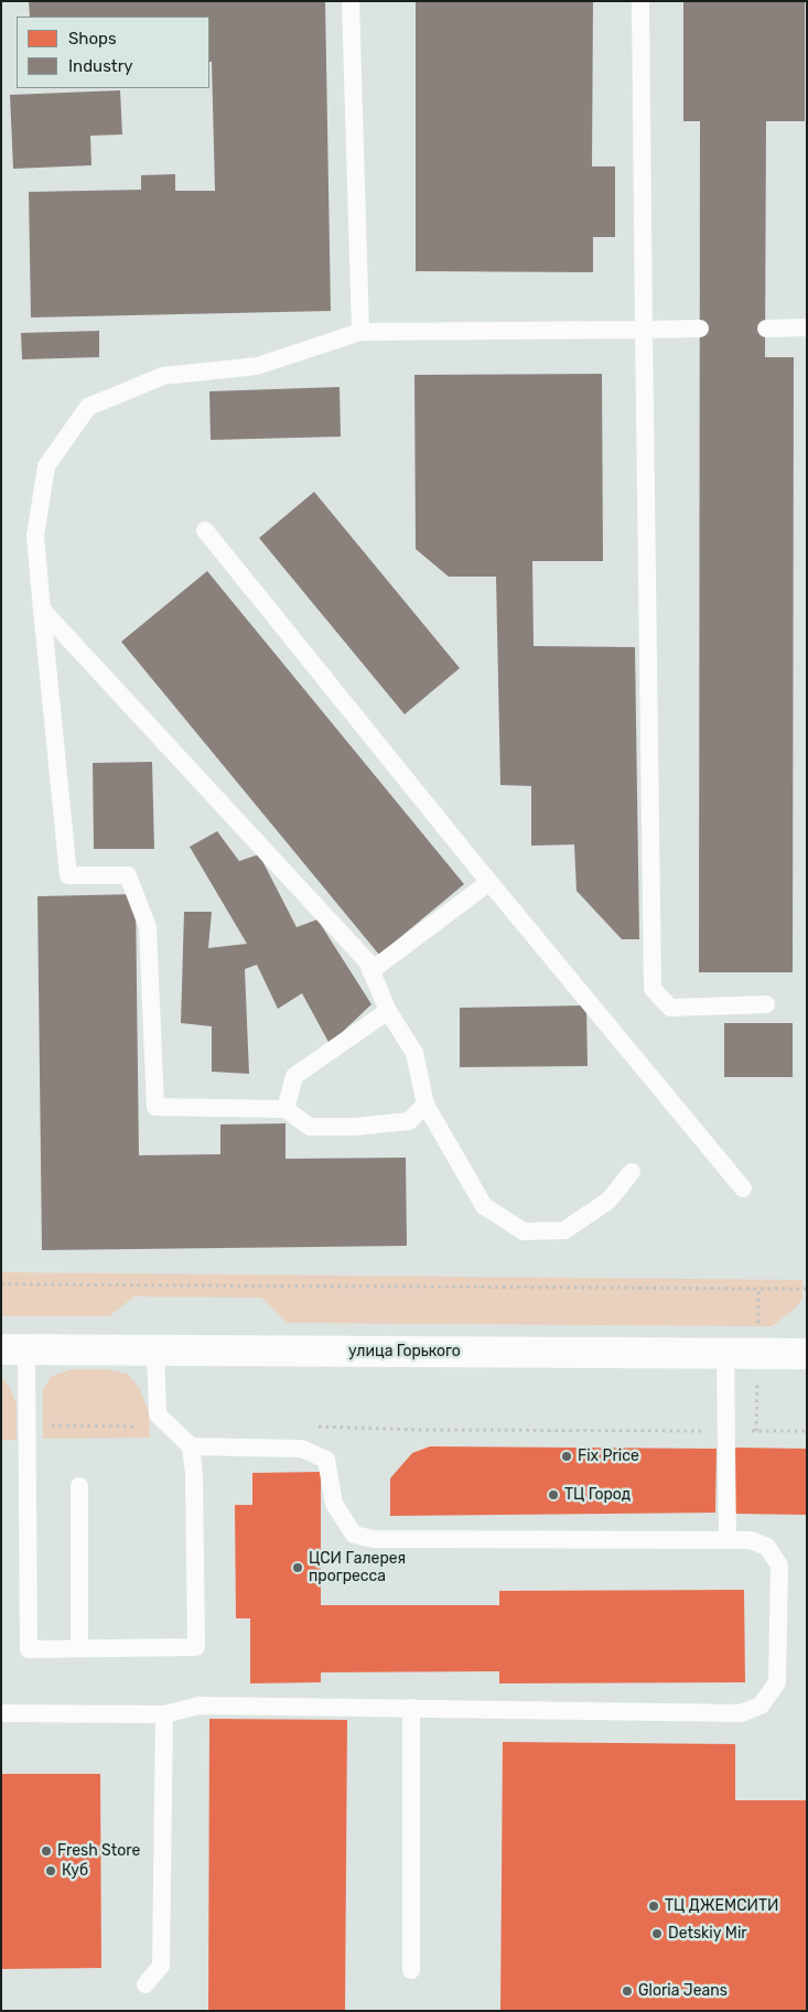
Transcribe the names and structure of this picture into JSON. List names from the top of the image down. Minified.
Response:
{"streets":{"street":["улица Горького"]},"places":["Fix Price","ТЦ Город","ЦСИ Галерея прогресса","Fresh Store","Куб","ТЦ ДЖЕМСИТИ","Detskiy Mir","Gloria Jeans"],"legend":["Shops","Industry"]}
